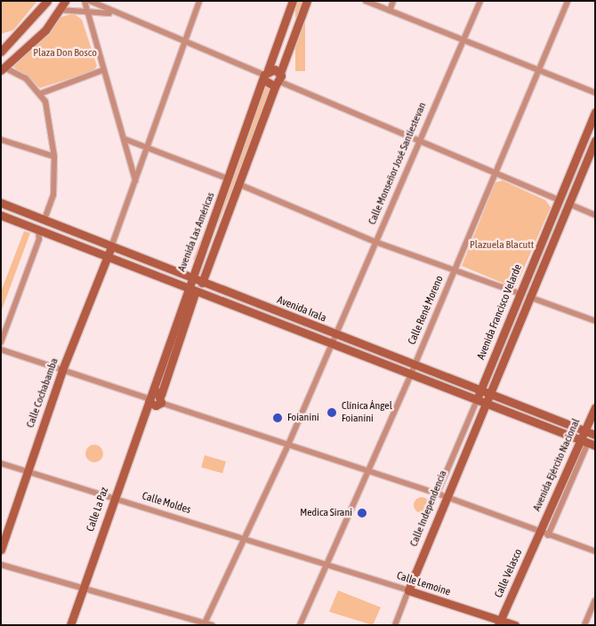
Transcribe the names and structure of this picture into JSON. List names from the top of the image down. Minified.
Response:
{"streets":{"street":["Calle Monseñor José Santiestevan","Avenida Las Américas","Avenida Irala","Calle René Moreno","Avenida Francisco Velarde","Calle Cochabamba","Avenida Ejército Nacional","Calle Moldes","Calle Independencia","Calle La Paz","Calle Velasco","Calle Lemoine"]},"crossings":[["Calle Monseñor José Santiestevan","Avenida Irala"],["Calle Monseñor José Santiestevan","Calle Moldes"],["Avenida Las Américas","Avenida Irala"],["Avenida Las Américas","Calle La Paz"],["Avenida Irala","Calle René Moreno"],["Avenida Irala","Avenida Francisco Velarde"],["Avenida Irala","Calle Cochabamba"],["Avenida Irala","Avenida Ejército Nacional"],["Avenida Irala","Calle Independencia"],["Calle René Moreno","Calle Moldes"],["Calle René Moreno","Calle Lemoine"],["Avenida Francisco Velarde","Calle Independencia"],["Calle Cochabamba","Calle Moldes"],["Avenida Ejército Nacional","Calle Velasco"],["Calle Moldes","Calle La Paz"],["Calle Moldes","Calle Lemoine"],["Calle Independencia","Calle Lemoine"],["Calle Velasco","Calle Lemoine"]],"parks":["Plaza Don Bosco","Plazuela Blacutt"],"places":["Clínica Ángel Foianini","Foianini","Medica Sirani"]}
